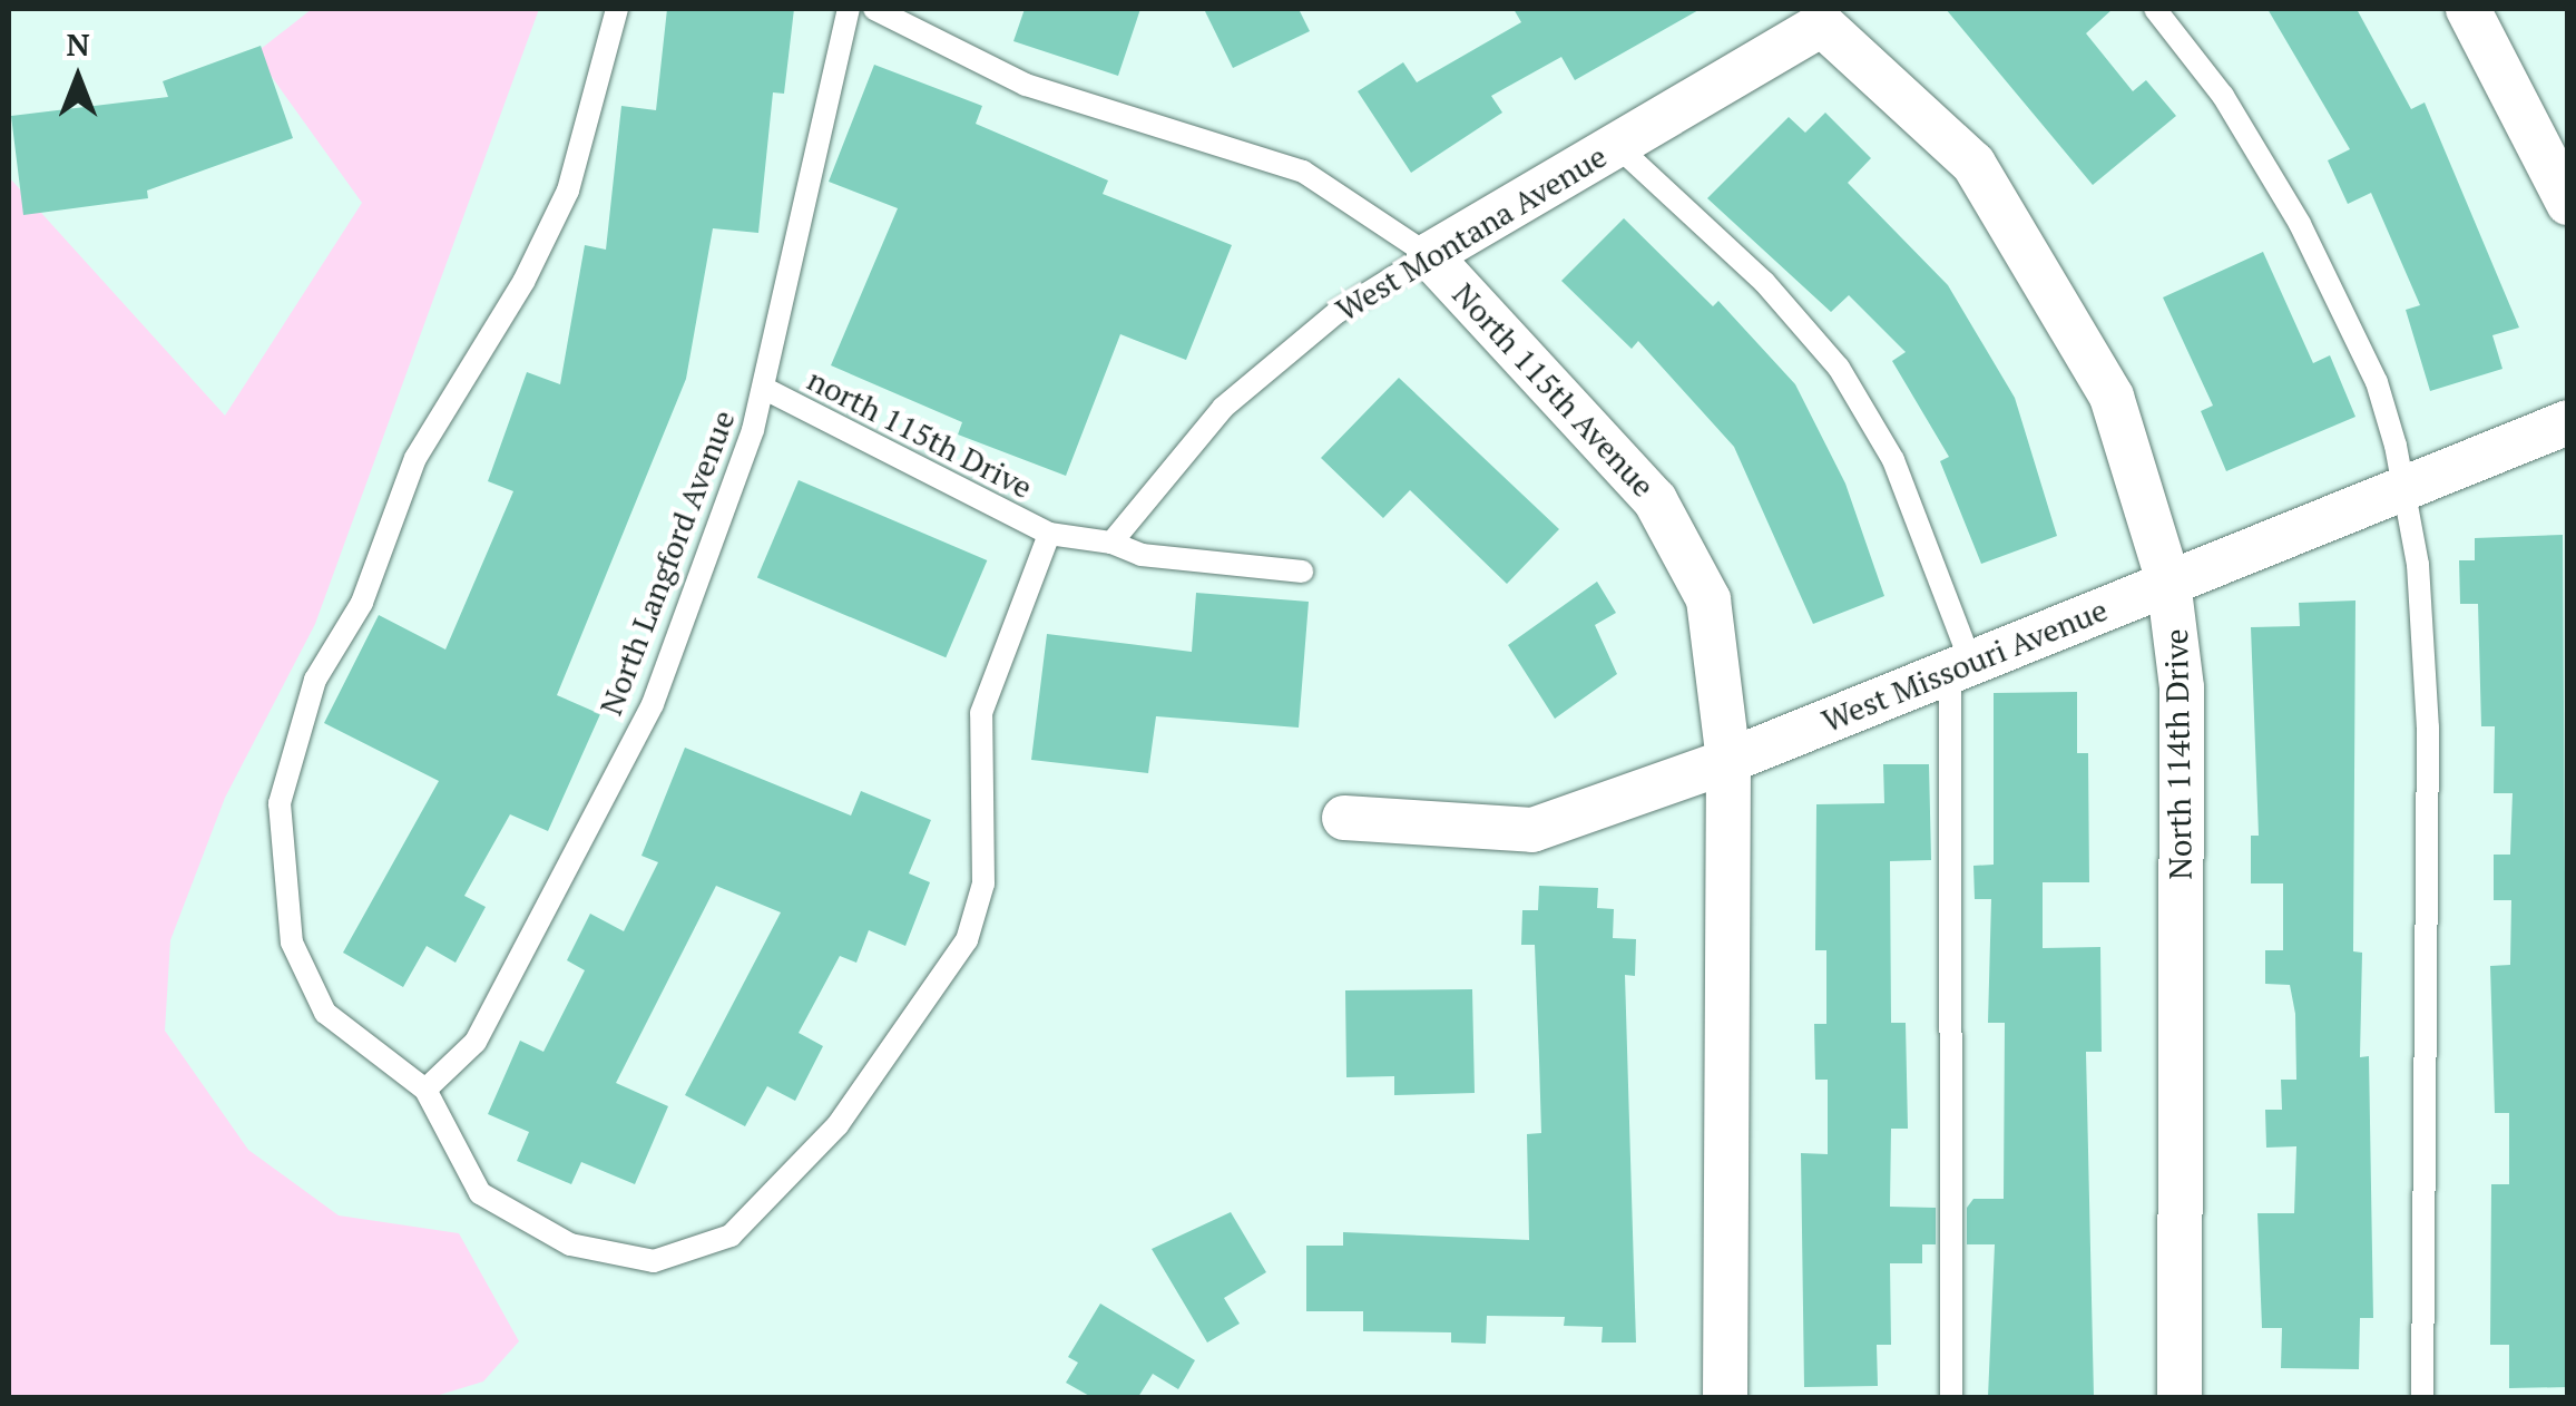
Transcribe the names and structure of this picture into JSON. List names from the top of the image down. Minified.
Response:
{"streets":{"street":["West Montana Avenue","North 115th Avenue","West Missouri Avenue","North 114th Drive"],"lane":["north 115th Drive","North Langford Avenue"]},"crossings":[["West Montana Avenue","North 115th Avenue"],["West Montana Avenue","North 114th Drive"],["North 115th Avenue","West Missouri Avenue"],["north 115th Drive","North Langford Avenue"],["West Missouri Avenue","North 114th Drive"]],"north":"top"}
